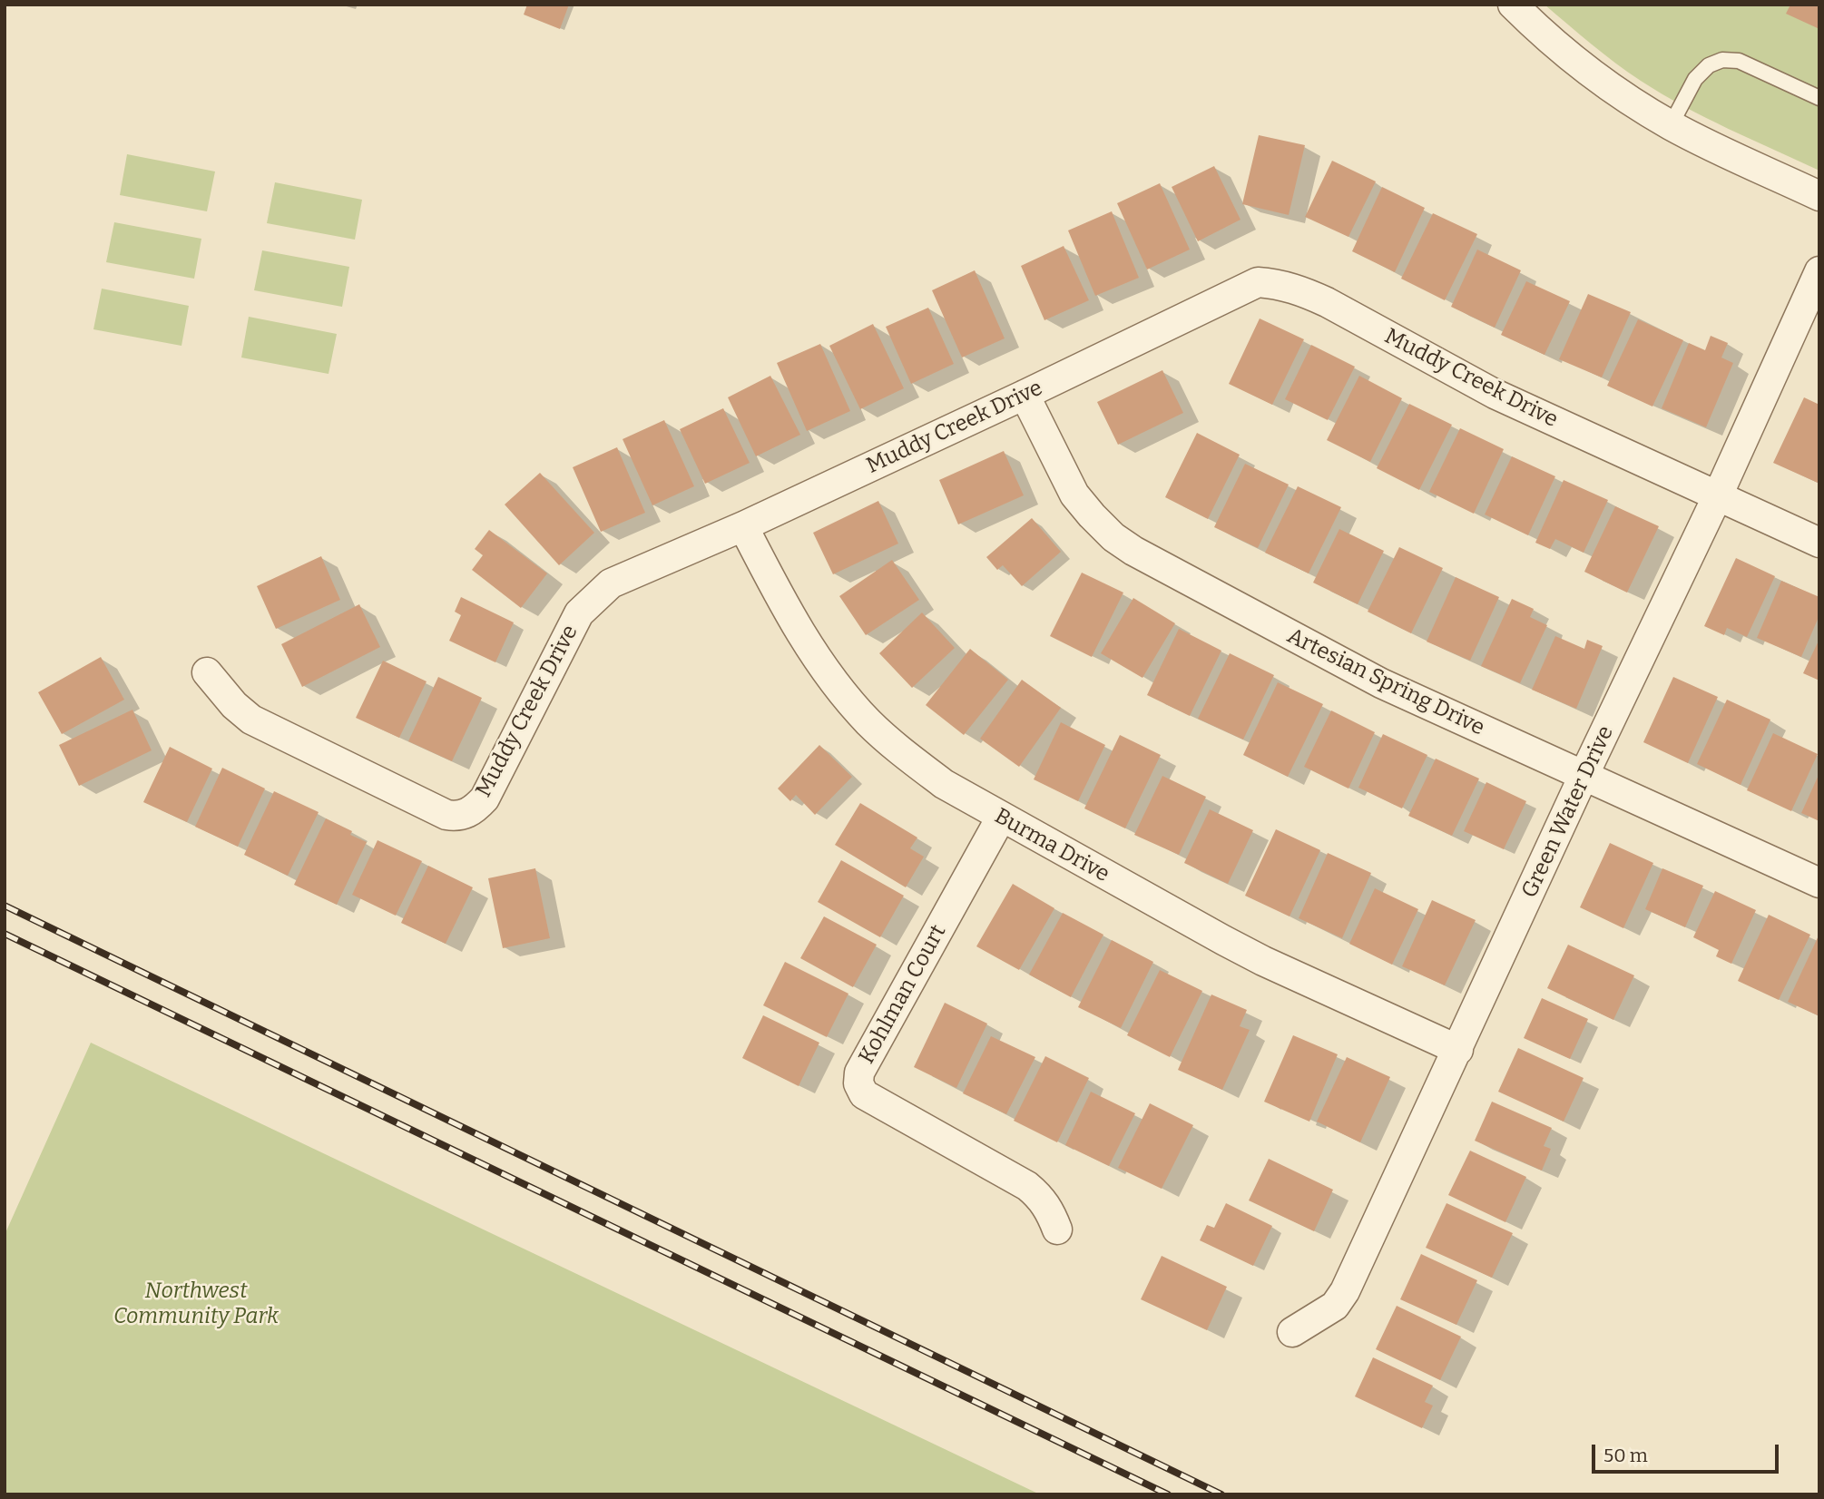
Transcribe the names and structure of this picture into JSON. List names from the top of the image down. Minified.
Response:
{"streets":{"street":["Muddy Creek Drive","Artesian Spring Drive","Green Water Drive","Burma Drive","Kohlman Court"]},"crossings":[["Muddy Creek Drive","Artesian Spring Drive"],["Muddy Creek Drive","Green Water Drive"],["Muddy Creek Drive","Burma Drive"],["Artesian Spring Drive","Green Water Drive"],["Green Water Drive","Burma Drive"],["Burma Drive","Kohlman Court"]],"parks":["Northwest Community Park"],"scale_bar":"50 m"}
